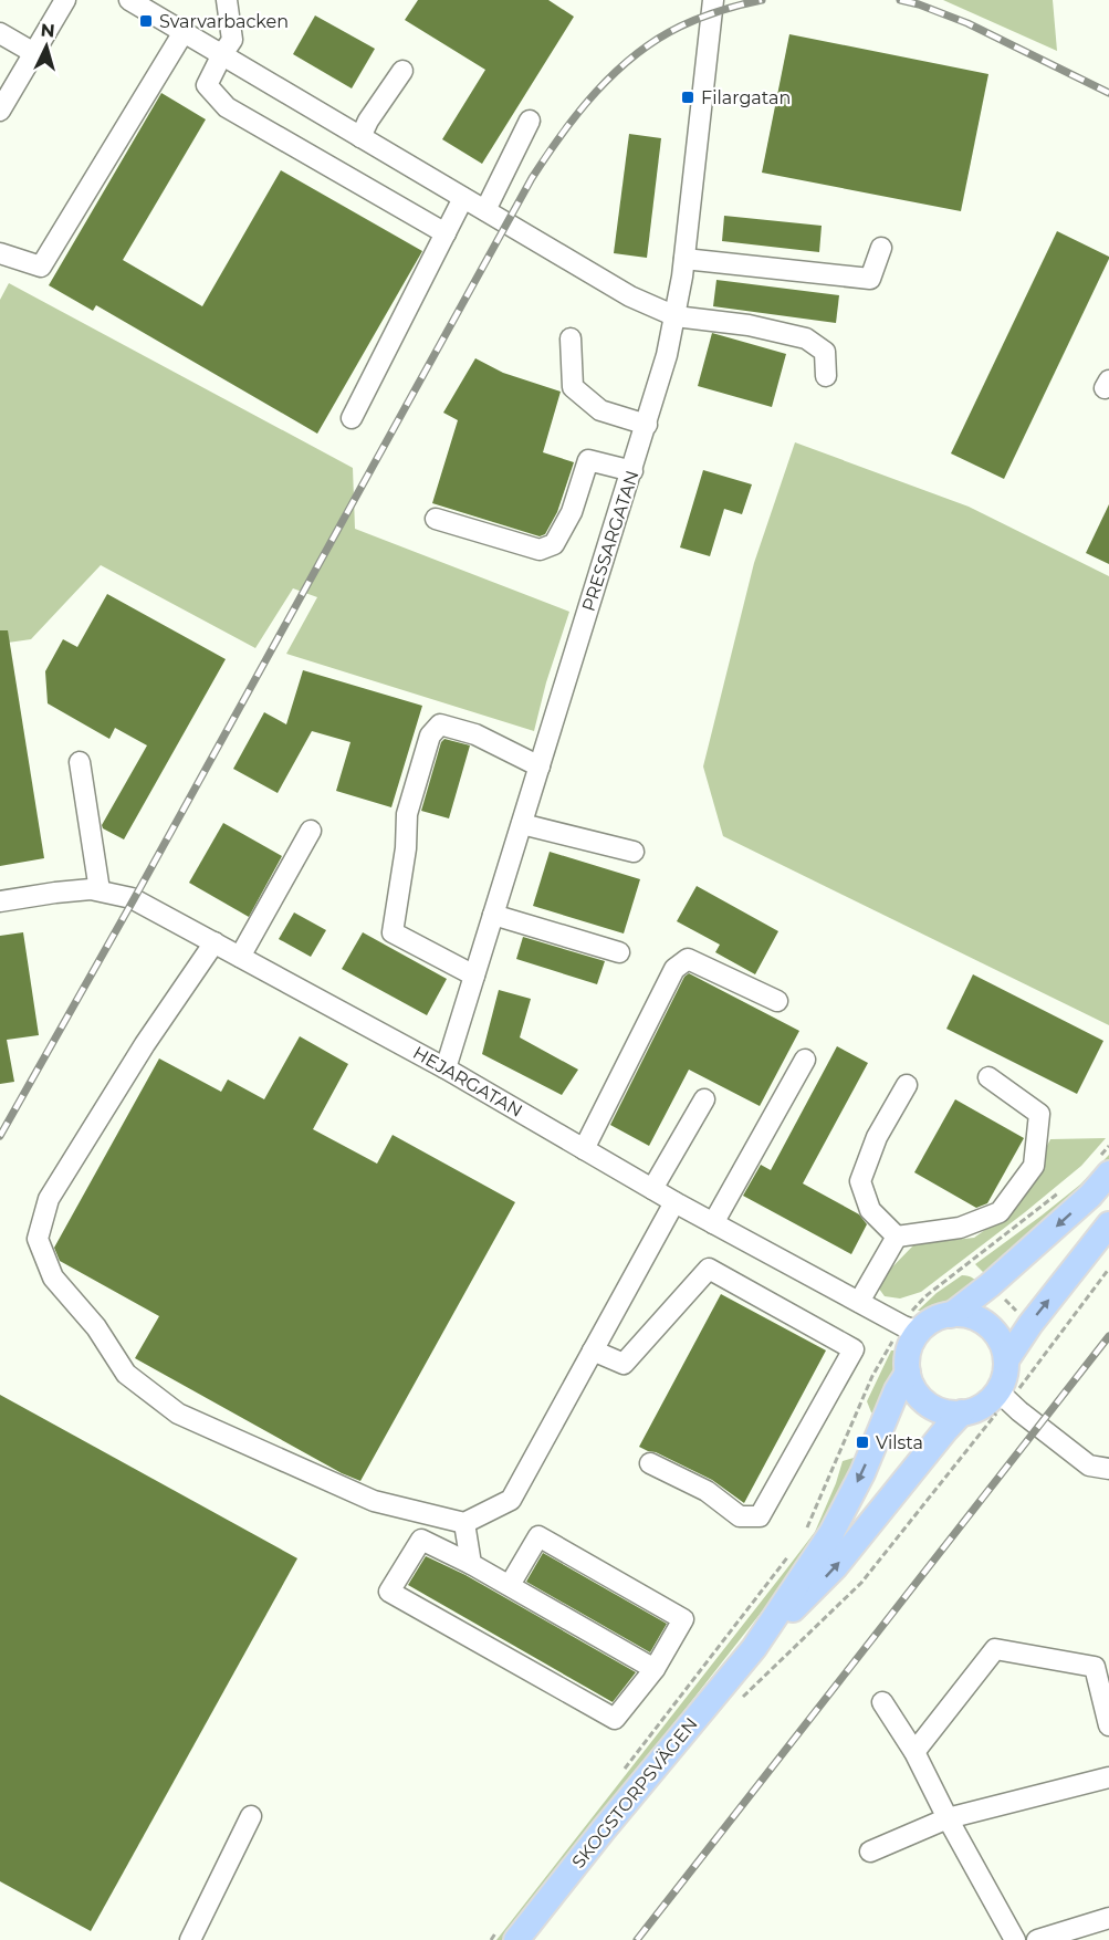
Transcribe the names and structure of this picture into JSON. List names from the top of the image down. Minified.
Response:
{"streets":{"main road":["SKOGSTORPSVÄGEN"],"street":["PRESSARGATAN","HEJARGATAN"]},"crossings":[["PRESSARGATAN","HEJARGATAN"],["HEJARGATAN","SKOGSTORPSVÄGEN"]],"places":{"transit":["Svarvarbacken","Filargatan","Vilsta"]},"north":"top"}
